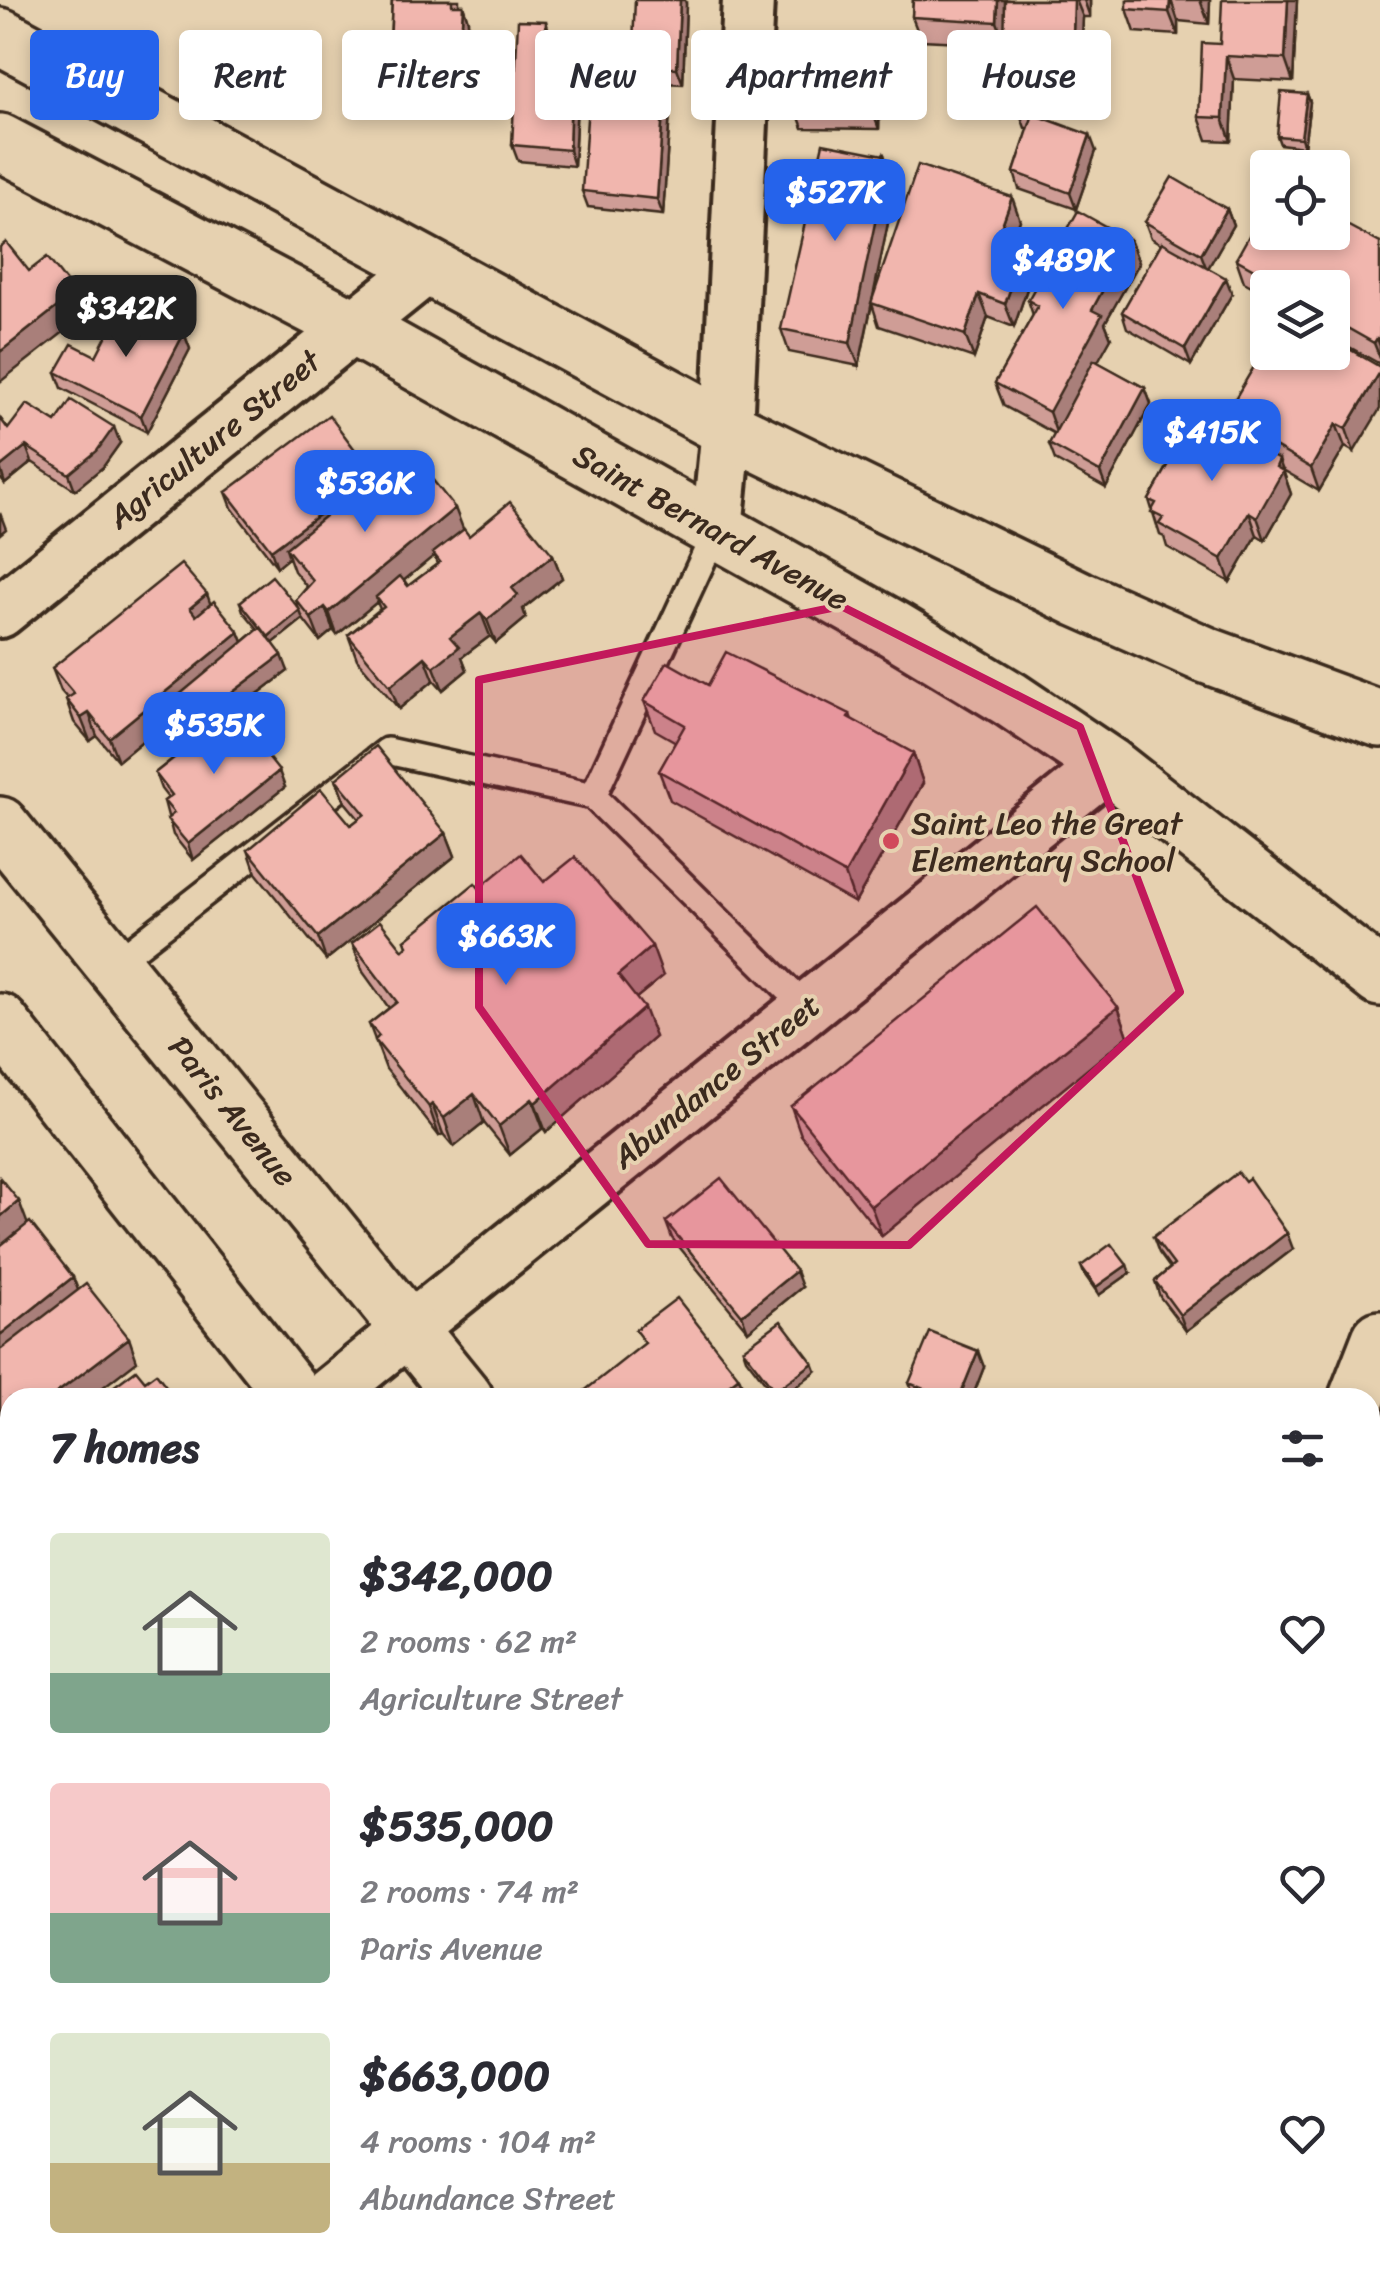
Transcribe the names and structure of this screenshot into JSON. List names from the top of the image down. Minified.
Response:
{"streets":{"street":["Agriculture Street","Saint Bernard Avenue","Abundance Street","Paris Avenue"]},"crossings":[["Agriculture Street","Saint Bernard Avenue"],["Saint Bernard Avenue","Abundance Street"],["Abundance Street","Paris Avenue"]],"places":["Saint Leo the Great Elementary School"],"page":{"chip":["Buy","Rent","Filters","New","Apartment","House"],"price":["$527K","$489K","$342K","$415K","$536K","$535K","$663K"],"heading":"7 homes","list":[{"name":"$342,000","note":"2 rooms · 62 m² · Agriculture Street"},{"name":"$535,000","note":"2 rooms · 74 m² · Paris Avenue"},{"name":"$663,000","note":"4 rooms · 104 m² · Abundance Street"}]}}
